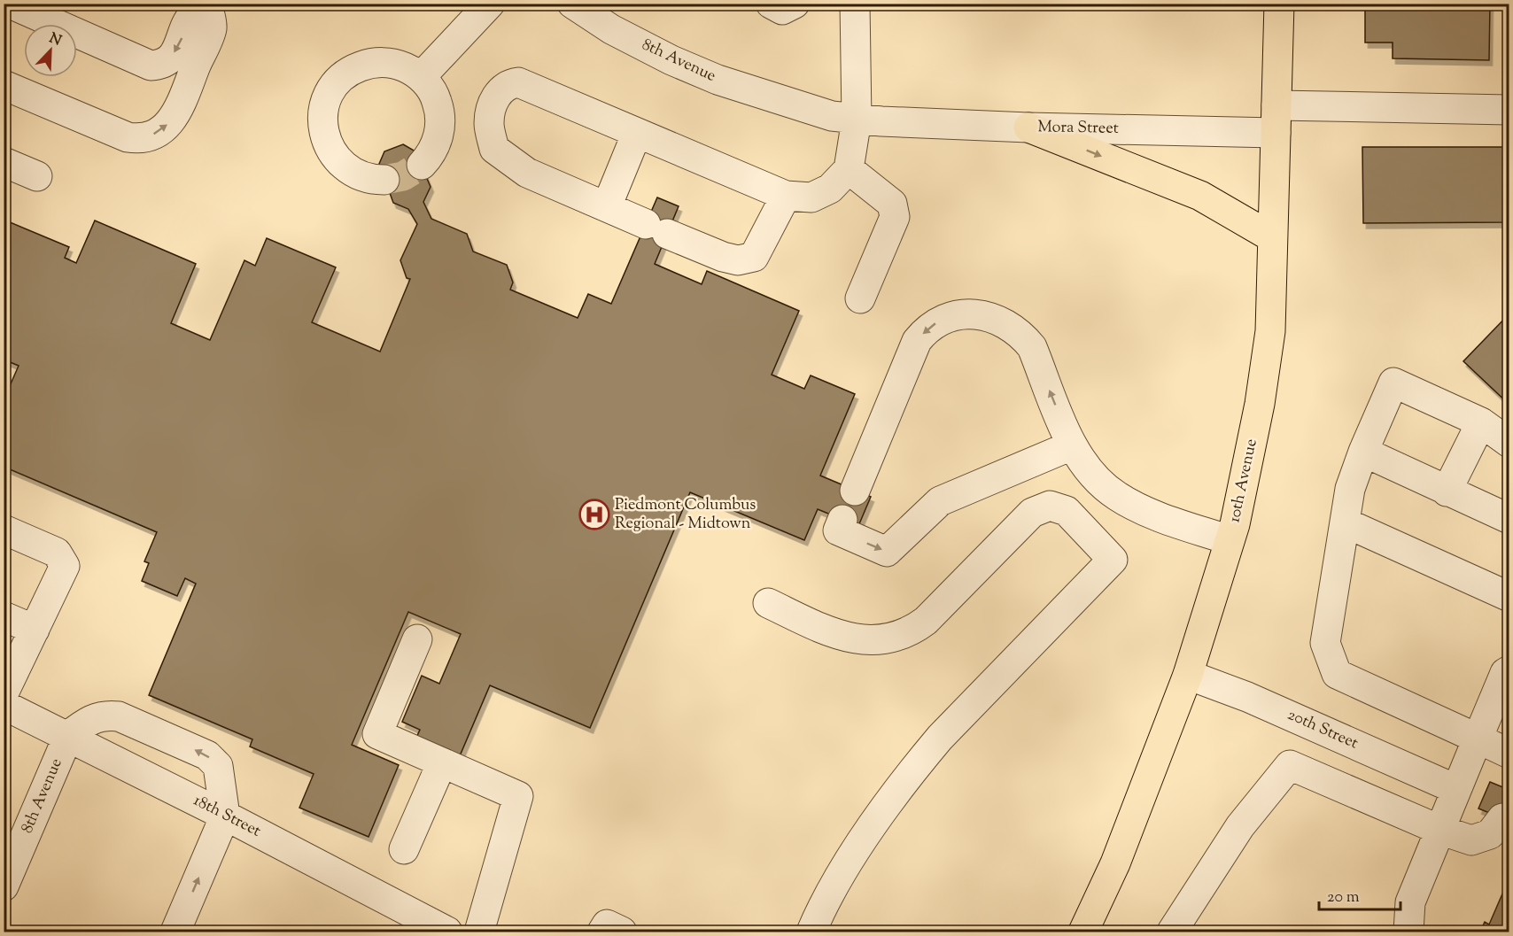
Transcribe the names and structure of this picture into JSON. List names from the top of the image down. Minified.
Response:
{"streets":{"main road":["10th Avenue"],"street":["8th Avenue","Mora Street","20th Street","18th Street"]},"crossings":[["8th Avenue","Mora Street"],["8th Avenue","18th Street"],["Mora Street","10th Avenue"],["10th Avenue","20th Street"]],"places":{"hospital":["Piedmont Columbus Regional - Midtown"]},"scale_bar":"20 m","north":"top right"}
